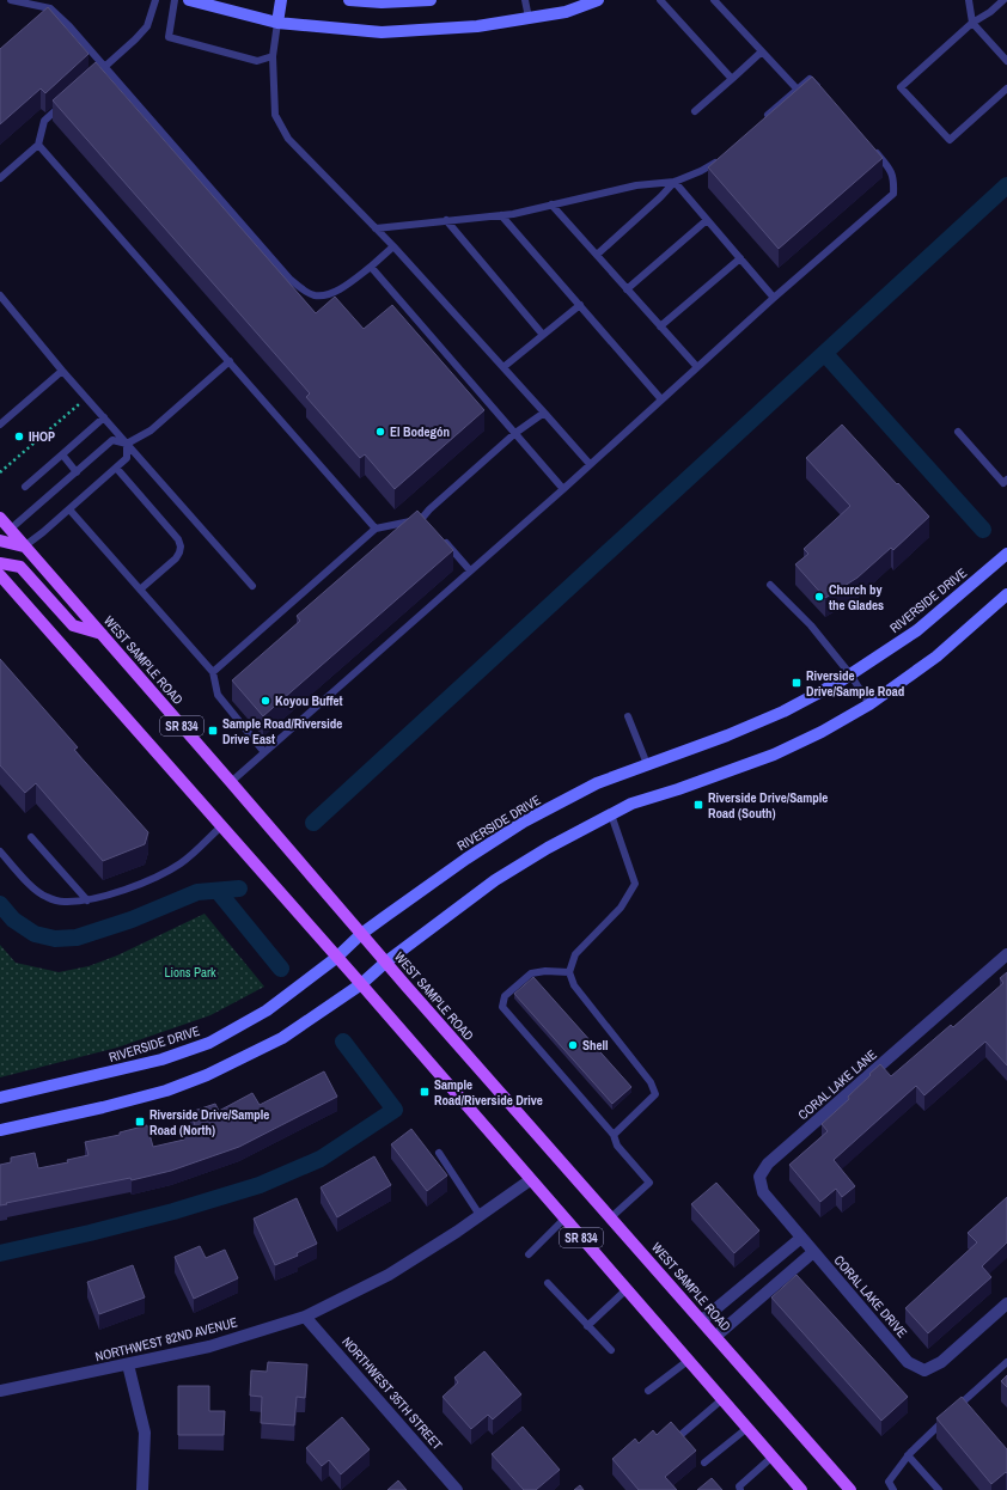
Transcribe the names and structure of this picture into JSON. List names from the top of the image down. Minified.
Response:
{"streets":{"main road":["WEST SAMPLE ROAD","SR 834"],"street":["RIVERSIDE DRIVE","CORAL LAKE LANE","CORAL LAKE DRIVE","NORTHWEST 82ND AVENUE","NORTHWEST 35TH STREET"]},"crossings":[["RIVERSIDE DRIVE","WEST SAMPLE ROAD"],["RIVERSIDE DRIVE","SR 834"],["SR 834","NORTHWEST 82ND AVENUE"],["CORAL LAKE LANE","CORAL LAKE DRIVE"],["NORTHWEST 82ND AVENUE","NORTHWEST 35TH STREET"]],"parks":["Lions Park"],"places":{"other":["El Bodegón","IHOP","Church by the Glades","Koyou Buffet","Shell"],"transit":["Riverside Drive/Sample Road","Sample Road/Riverside Drive East","Riverside Drive/Sample Road (South)","Sample Road/Riverside Drive","Riverside Drive/Sample Road (North)"]}}
